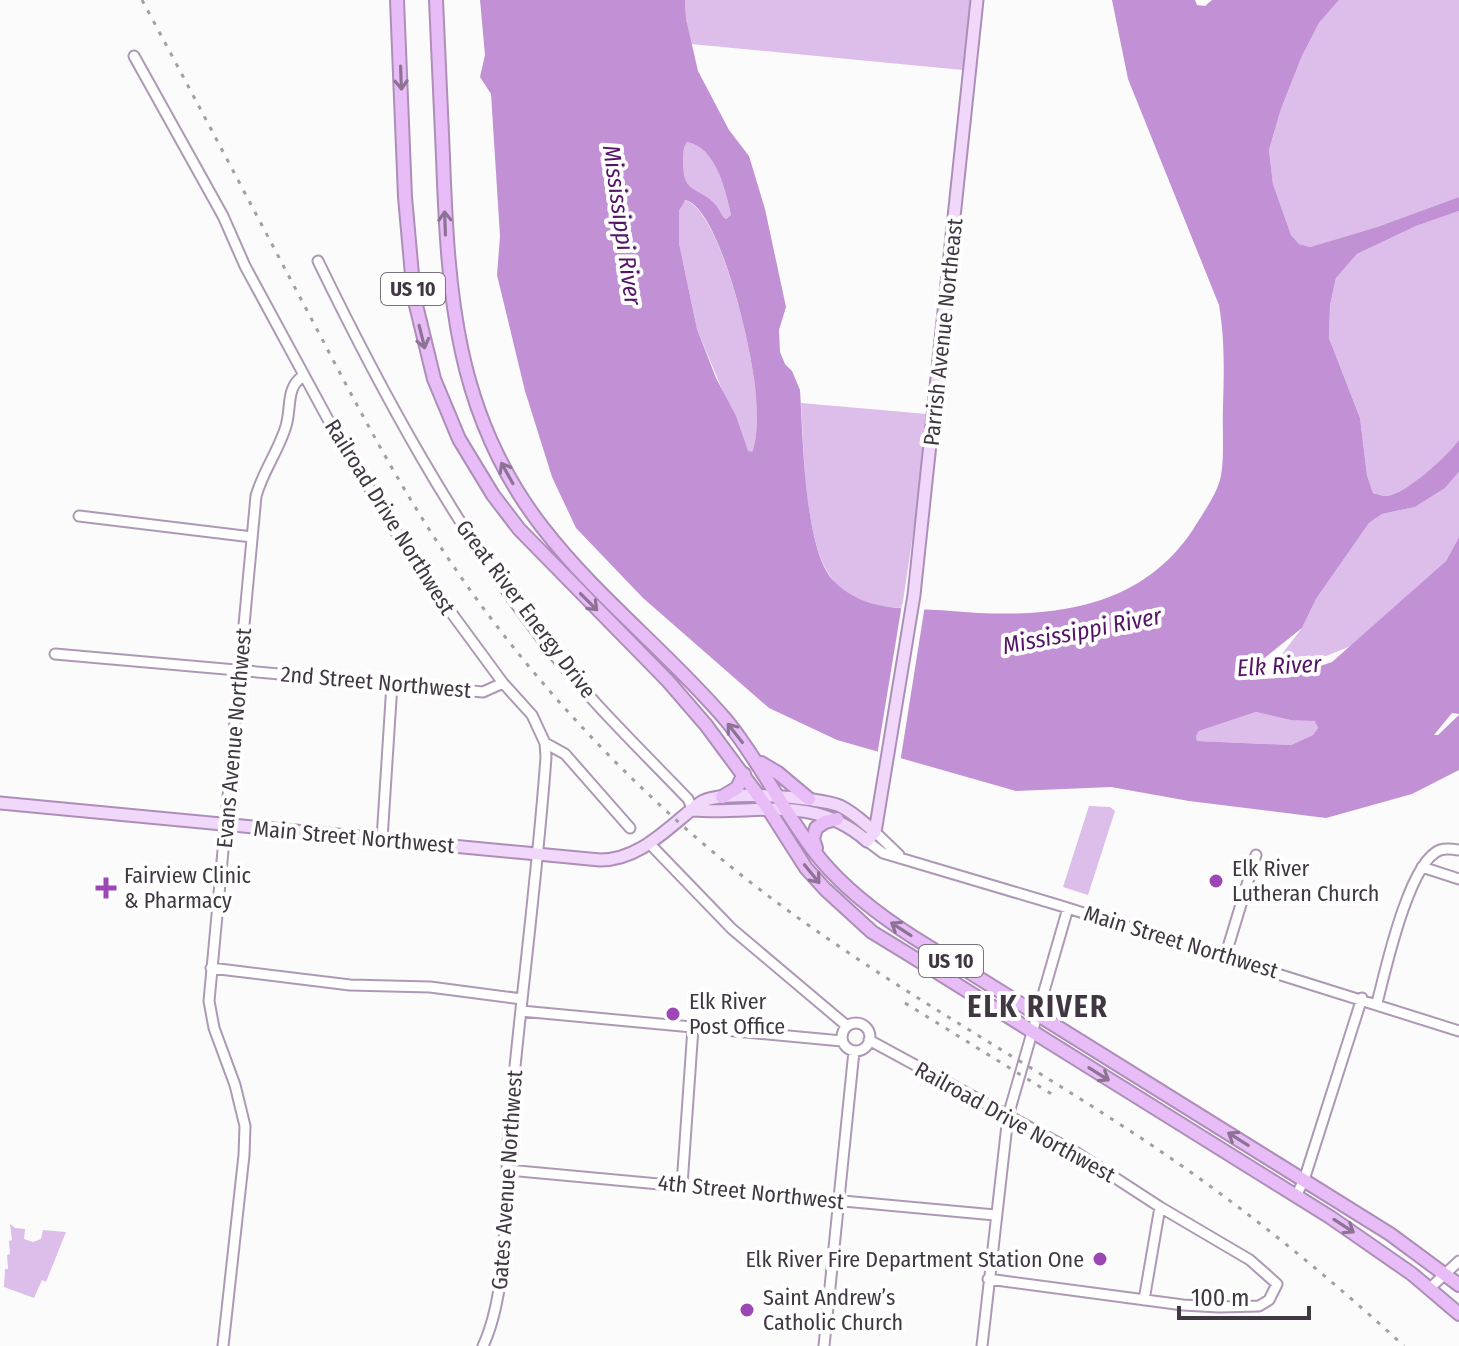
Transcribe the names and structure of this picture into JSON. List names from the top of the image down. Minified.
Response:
{"streets":{"highway":["US 10"],"main road":["Parrish Avenue Northeast","Main Street Northwest"],"street":["Railroad Drive Northwest","Great River Energy Drive","2nd Street Northwest","Evans Avenue Northwest","Gates Avenue Northwest","4th Street Northwest"]},"crossings":[["US 10","Main Street Northwest"],["Parrish Avenue Northeast","Main Street Northwest"],["Railroad Drive Northwest","2nd Street Northwest"],["Railroad Drive Northwest","Evans Avenue Northwest"],["Great River Energy Drive","Main Street Northwest"],["2nd Street Northwest","Evans Avenue Northwest"],["Evans Avenue Northwest","Main Street Northwest"],["Gates Avenue Northwest","4th Street Northwest"]],"districts":["ELK RIVER"],"water":["Mississippi River","Elk River"],"places":{"other":["Elk River Lutheran Church","Elk River Post Office","Elk River Fire Department Station One","Saint Andrew’s Catholic Church"],"health":["Fairview Clinic & Pharmacy"]},"scale_bar":"100 m"}
